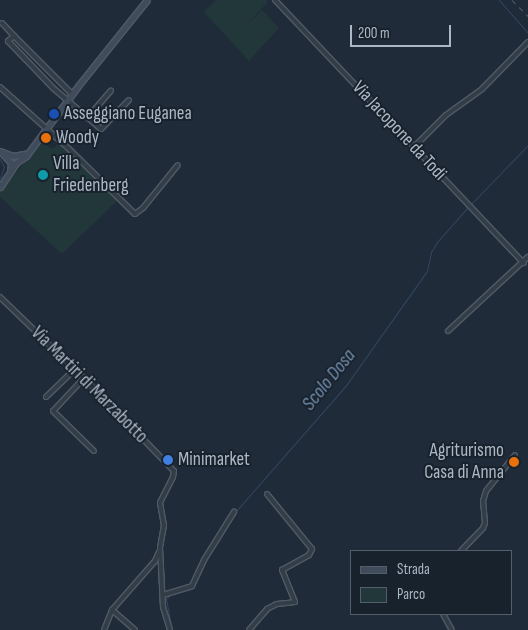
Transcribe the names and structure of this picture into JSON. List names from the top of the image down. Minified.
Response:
{"streets":{"street":["Via Jacopone da Todi","Via Martiri di Marzabotto"]},"water":["Scolo Dosa"],"places":["Asseggiano Euganea","Woody","Villa Friedenberg","Minimarket","Agriturismo Casa di Anna"],"legend":["Strada","Parco"],"scale_bar":"200 m"}
